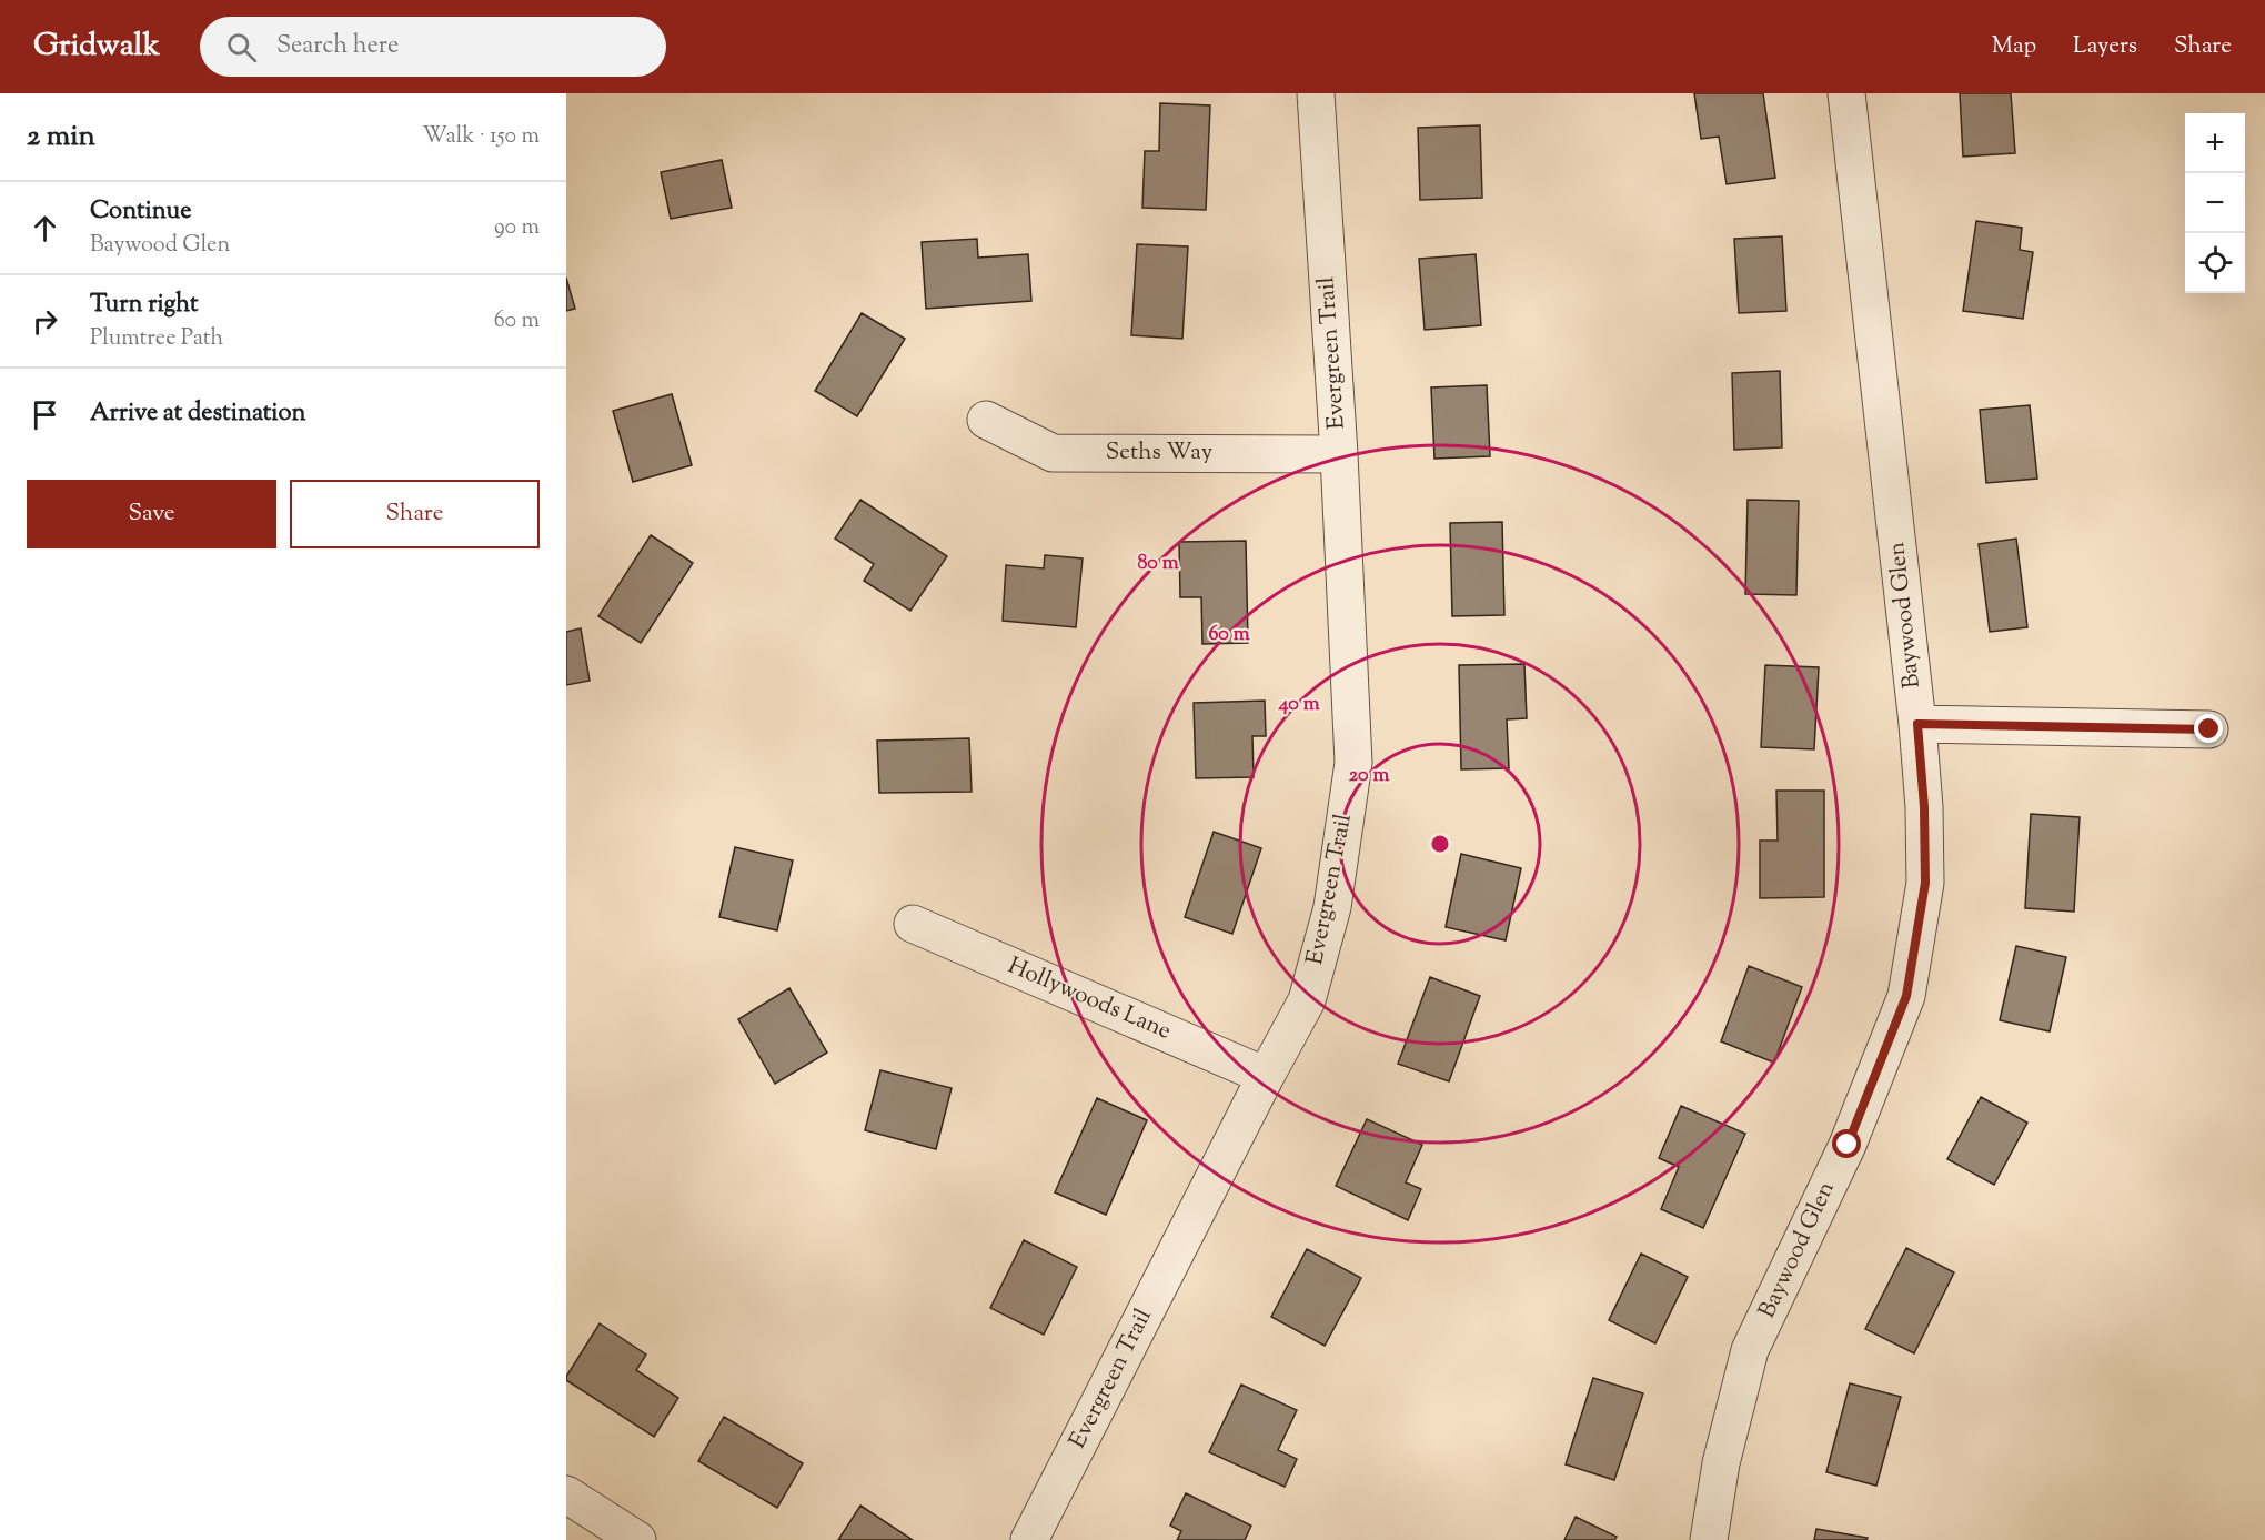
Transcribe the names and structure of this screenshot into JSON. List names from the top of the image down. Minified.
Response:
{"streets":{"street":["Evergreen Trail","Seths Way","Baywood Glen","Hollywoods Lane"]},"crossings":[["Evergreen Trail","Seths Way"],["Evergreen Trail","Hollywoods Lane"]],"page":{"header":"Gridwalk","search":"Search here","nav":["Map","Layers","Share"],"heading":["2 min","Walk · 150 m"],"map_buttons":["+","−"],"list":[["Continue","Baywood Glen","90 m"],["Turn right","Plumtree Path","60 m"],"Arrive at destination"],"buttons":["Save","Share"]},"rings":["80 m","60 m","40 m","20 m"]}
